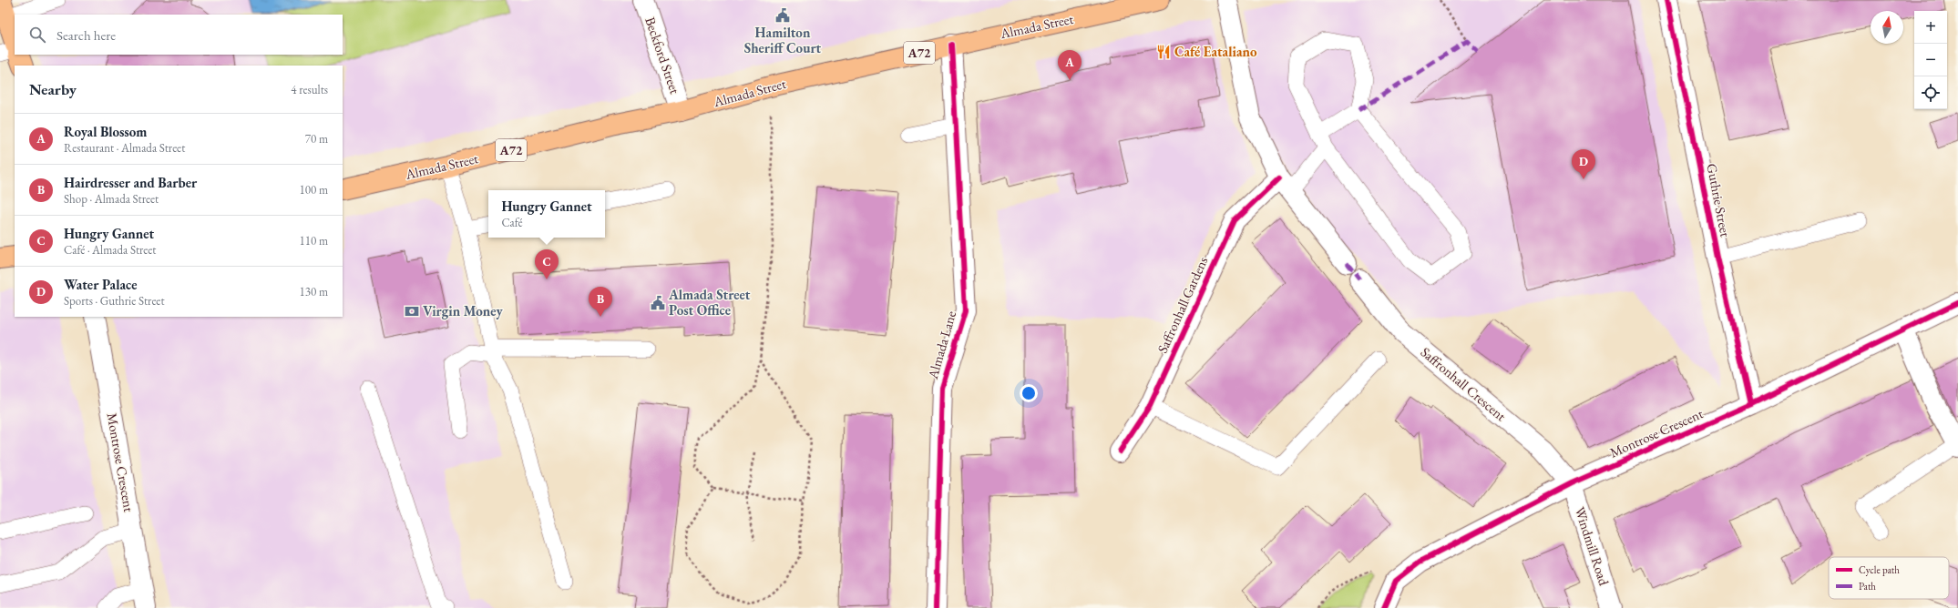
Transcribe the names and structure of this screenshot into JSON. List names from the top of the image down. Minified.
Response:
{"streets":{"main road":["Almada Street","A72"],"street":["Beckford Street","Guthrie Street","Saffronhall Gardens","Almada Lane","Saffronhall Crescent","Montrose Crescent","Windmill Road"]},"crossings":[["Almada Street","Beckford Street"],["Almada Street","Almada Lane"],["Guthrie Street","Montrose Crescent"],["Saffronhall Crescent","Montrose Crescent"],["Saffronhall Crescent","Windmill Road"],["Montrose Crescent","Windmill Road"]],"places":{"public building":["Hamilton Sheriff Court","Almada Street Post Office"],"restaurant":["Café Eataliano"],"bank":["Virgin Money"]},"legend":["Cycle path","Path"],"north":"top","page":{"map_buttons":["+","−"],"search":"Search here","pins":["A","D","C","B"],"heading":["Nearby","4 results"],"list":[{"mark":"A","name":"Royal Blossom","note":"Restaurant · Almada Street","value":"70 m"},{"mark":"B","name":"Hairdresser and Barber","note":"Shop · Almada Street","value":"100 m"},{"mark":"C","name":"Hungry Gannet","note":"Café · Almada Street","value":"110 m"},{"mark":"D","name":"Water Palace","note":"Sports · Guthrie Street","value":"130 m"}],"popup":["Hungry Gannet","Café"]}}
